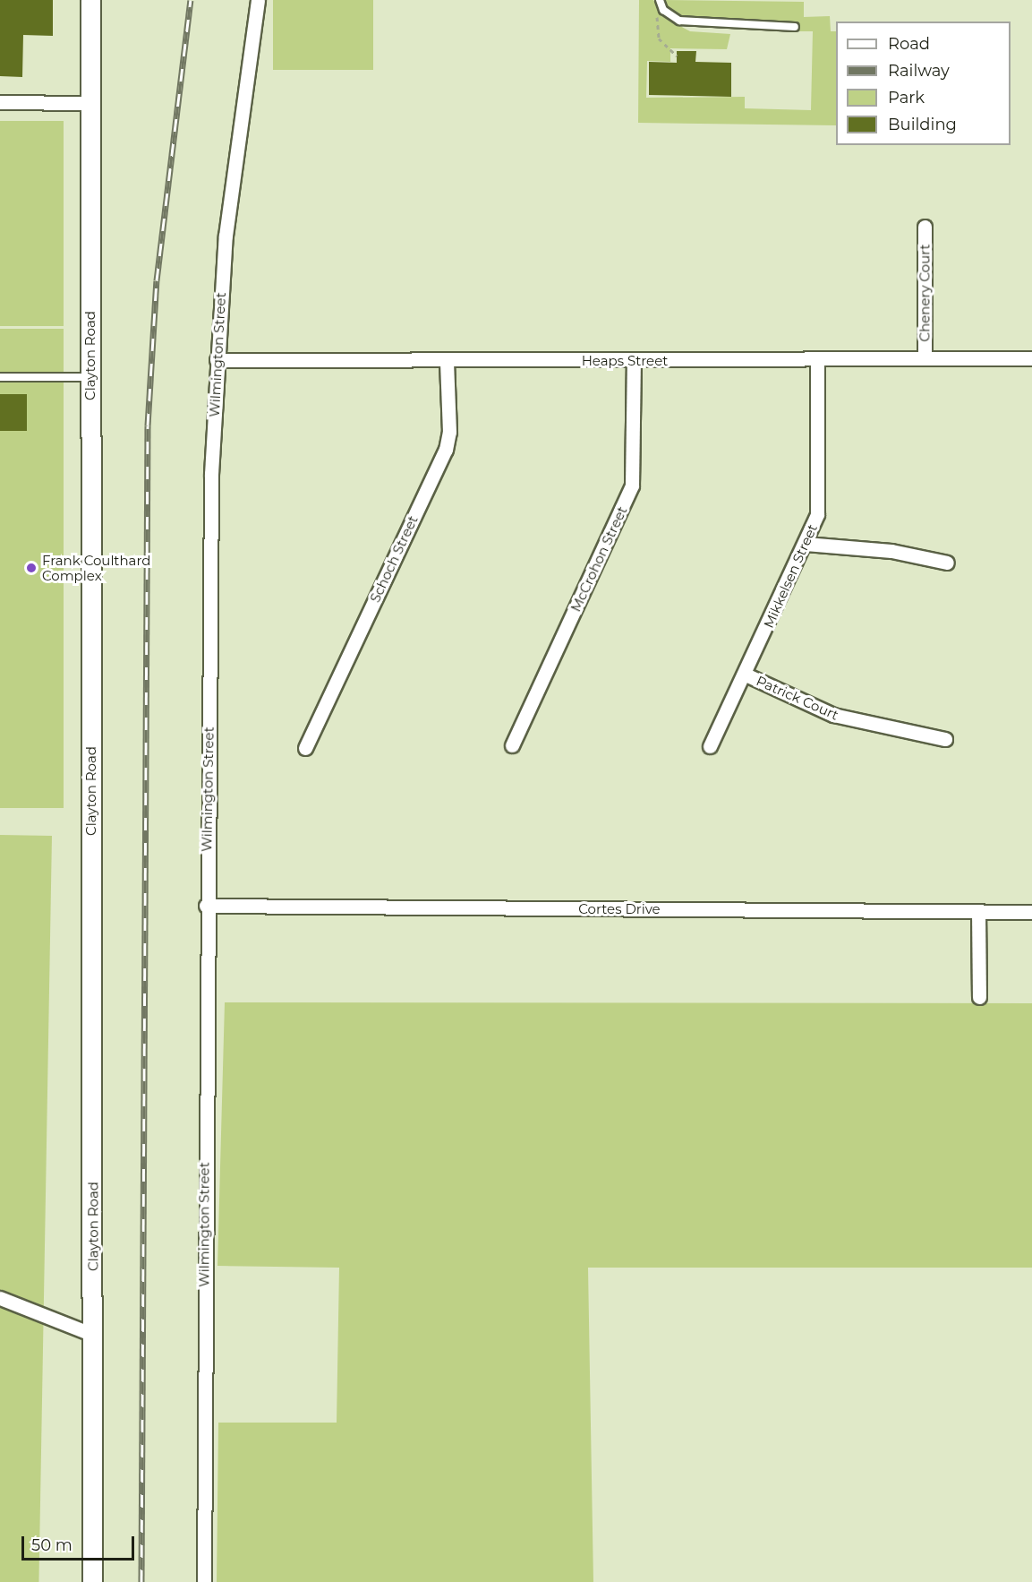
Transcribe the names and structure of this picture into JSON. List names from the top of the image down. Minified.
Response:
{"streets":{"street":["Chenery Court","Wilmington Street","Clayton Road","Heaps Street","Schoch Street","McCrohon Street","Mikkelsen Street","Patrick Court","Cortes Drive"]},"crossings":[["Chenery Court","Heaps Street"],["Wilmington Street","Heaps Street"],["Wilmington Street","Cortes Drive"],["Heaps Street","Schoch Street"],["Heaps Street","McCrohon Street"],["Heaps Street","Mikkelsen Street"],["Mikkelsen Street","Patrick Court"]],"places":["Frank Coulthard Complex"],"legend":["Road","Railway","Park","Building"],"scale_bar":"50 m"}
